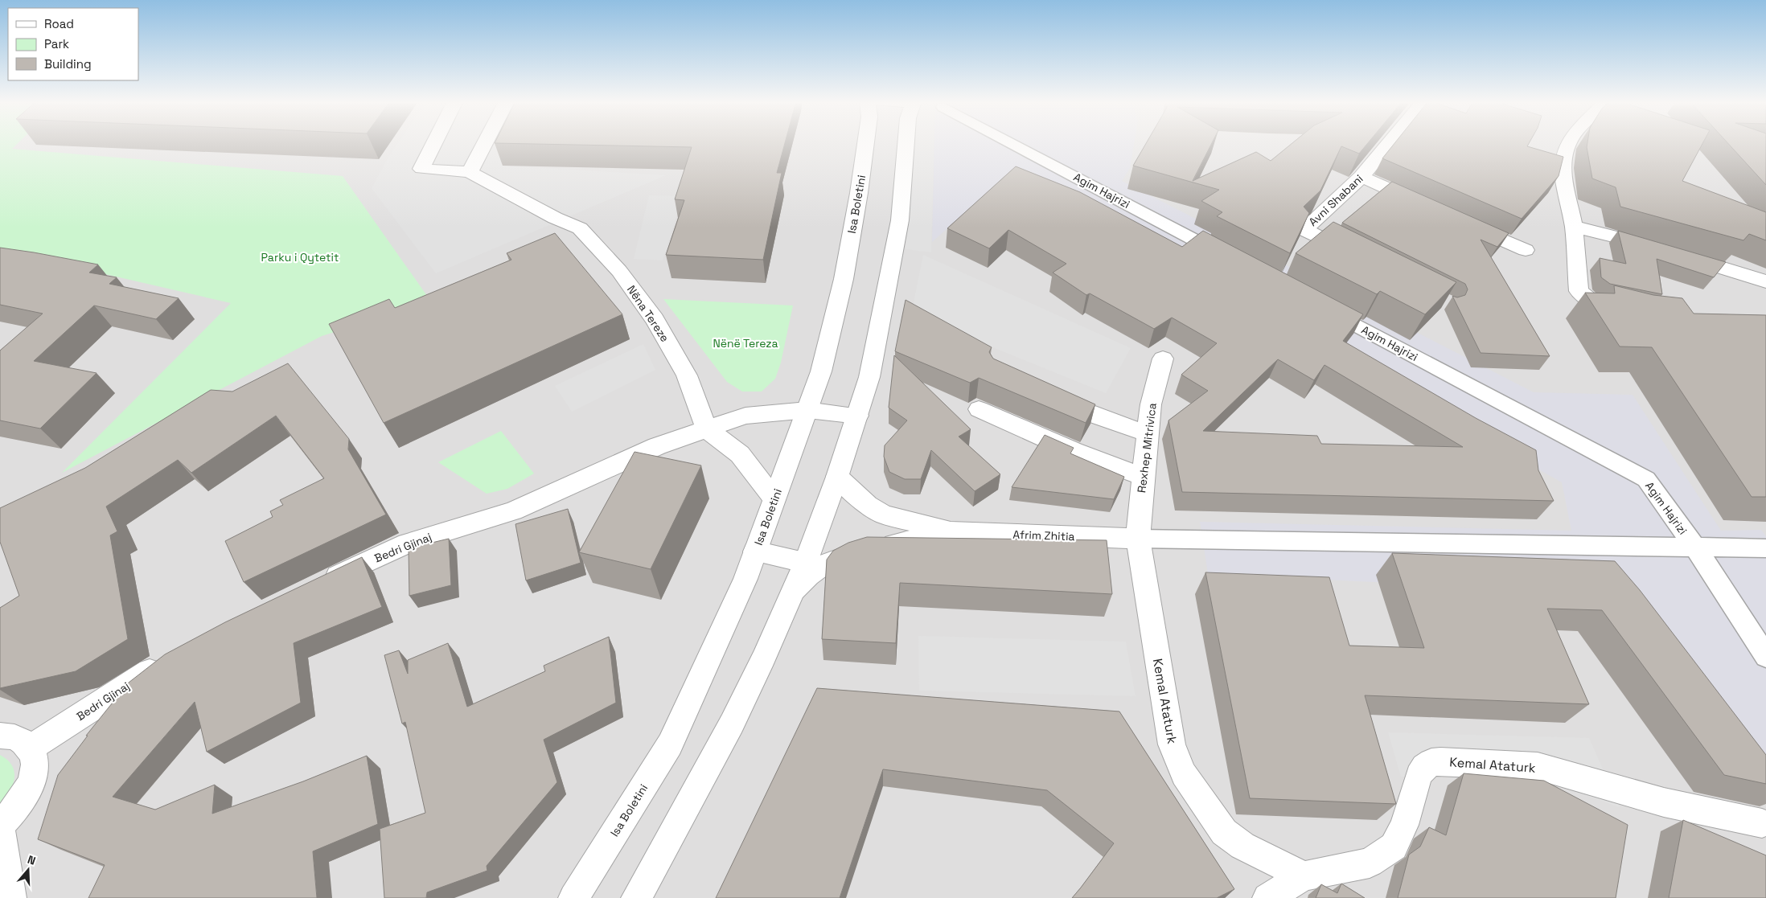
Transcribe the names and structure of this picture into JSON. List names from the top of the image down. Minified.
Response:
{"streets":{"street":["Agim Hajrizi","Avni Shabani","Isa Boletini","Nëna Tereze","Rexhep Mitrivica","Afrim Zhitia","Bedri Gjinaj","Kemal Ataturk"]},"crossings":[["Nëna Tereze","Bedri Gjinaj"],["Rexhep Mitrivica","Afrim Zhitia"],["Rexhep Mitrivica","Kemal Ataturk"],["Afrim Zhitia","Kemal Ataturk"]],"parks":["Parku i Qytetit","Nënë Tereza"],"legend":["Road","Park","Building"],"north":"top"}
